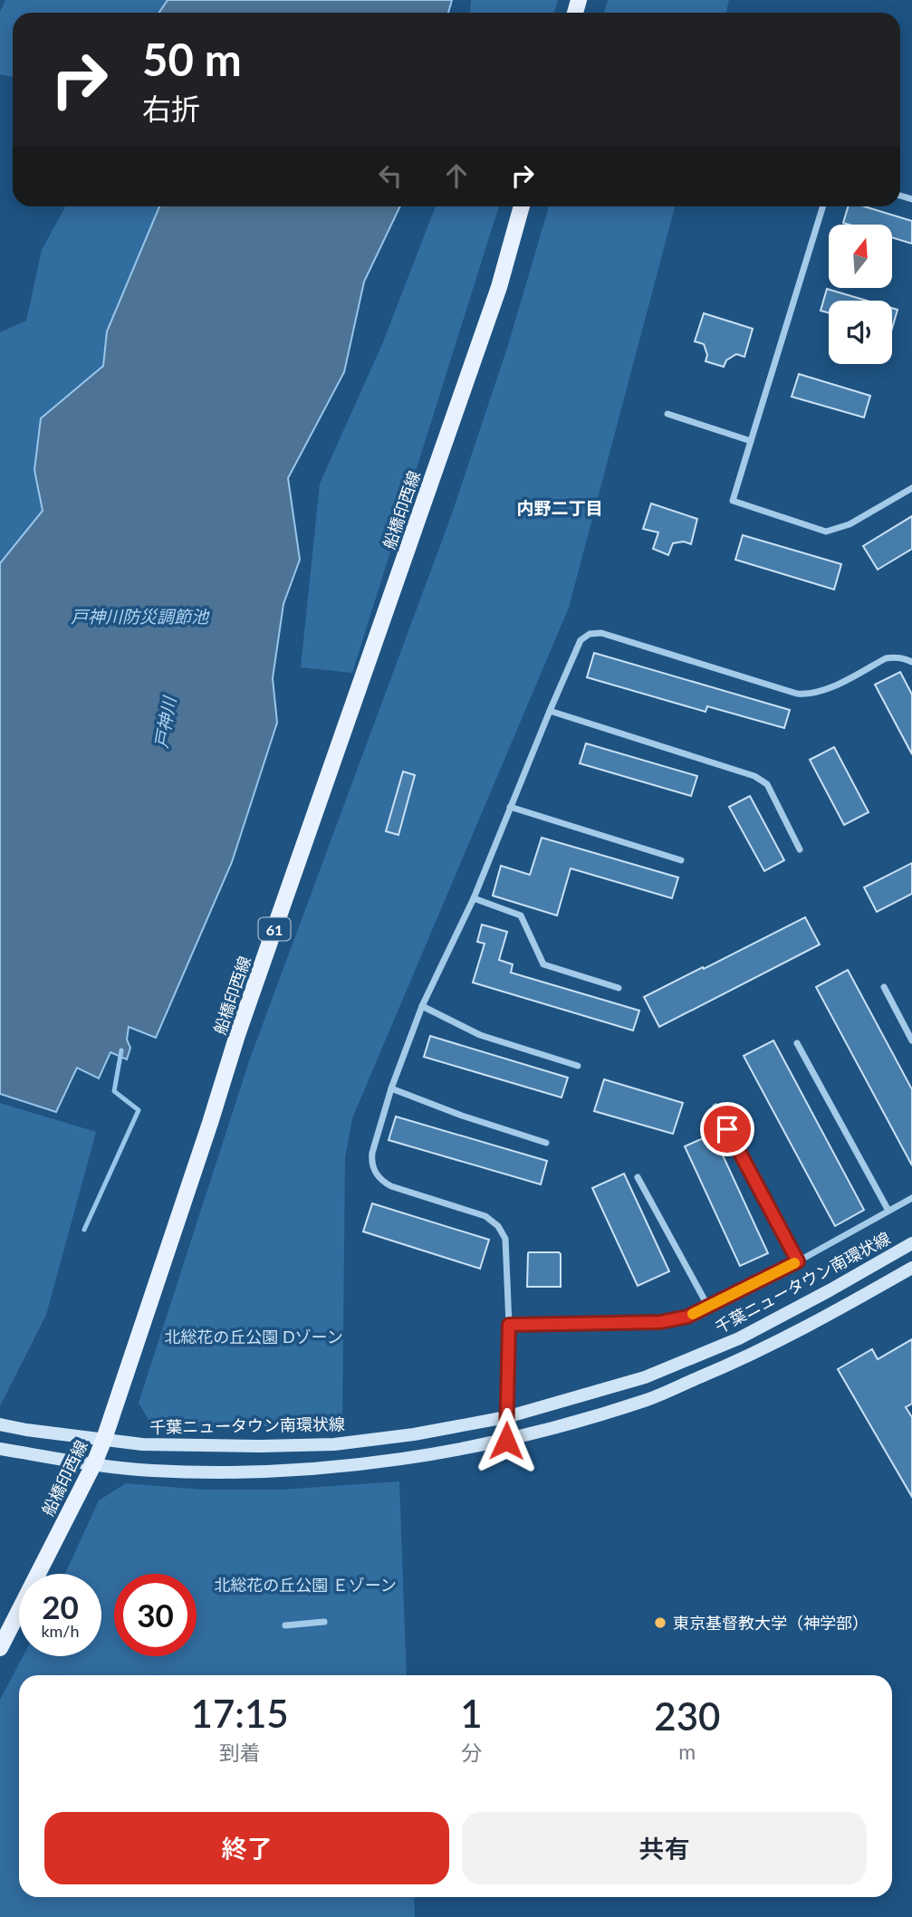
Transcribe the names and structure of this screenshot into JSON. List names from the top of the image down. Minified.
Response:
{"streets":{"main road":["船橋印西線","61","千葉ニュータウン南環状線"]},"crossings":[["船橋印西線","千葉ニュータウン南環状線"]],"districts":["内野二丁目"],"water":["戸神川防災調節池","戸神川"],"parks":["北総花の丘公園 Dゾーン","北総花の丘公園 Ｅゾーン"],"places":["東京基督教大学（神学部）"],"north":"top","page":{"turn":["50 m","右折"],"speed":"20 km/h","limit":"30","eta":["17:15","到着","1","分","230","m"],"buttons":["終了","共有"]}}
